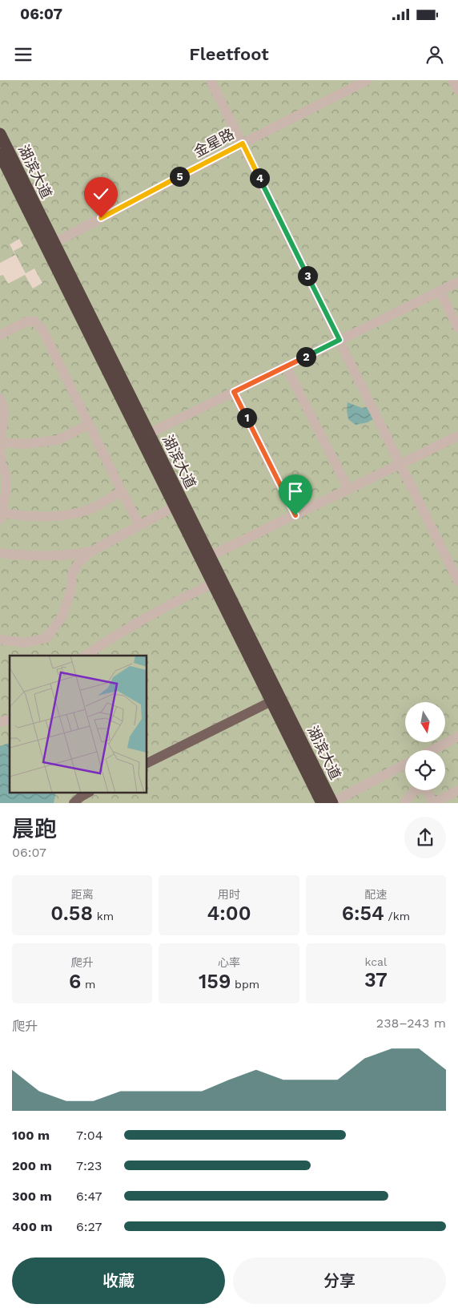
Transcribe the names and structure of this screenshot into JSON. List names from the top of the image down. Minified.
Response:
{"streets":{"highway":["湖滨大道"],"street":["金星路"]},"crossings":[["金星路","湖滨大道"]],"north":"bottom","page":{"status":"06:07","header":"Fleetfoot","pins":["5","4","3","2","1"],"heading":["晨跑","06:07"],"stats":[["距离","0.58 km"],["用时","4:00"],["配速","6:54 /km"],["爬升","6 m"],["心率","159 bpm"],["kcal","37"]],"chart":["爬升","238–243 m"],"list":[{"name":"100 m","note":"7:04"},{"name":"200 m","note":"7:23"},{"name":"300 m","note":"6:47"},{"name":"400 m","note":"6:27"}],"buttons":["收藏","分享"]}}
